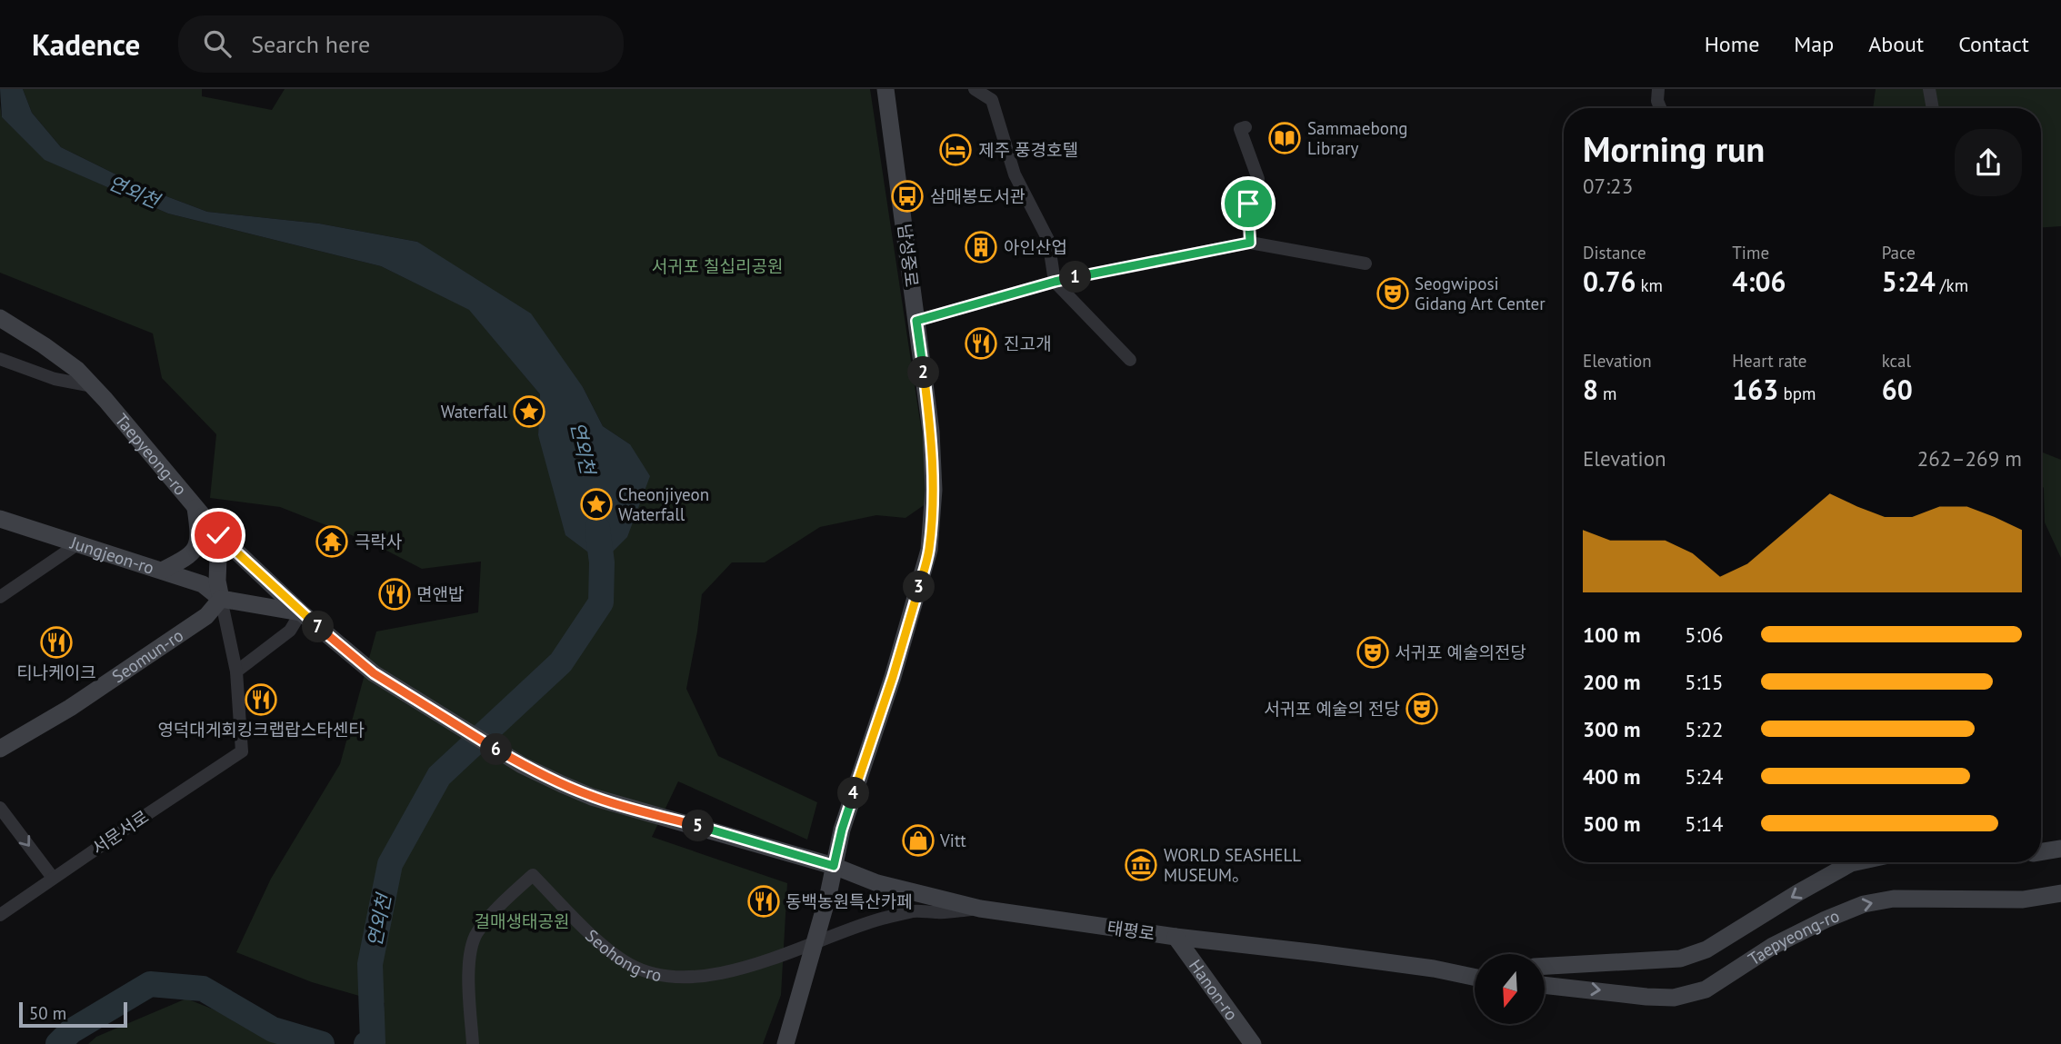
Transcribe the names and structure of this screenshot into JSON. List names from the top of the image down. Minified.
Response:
{"streets":{"street":["남성중로","Taepyeong-ro","Jungjeon-ro","Seomun-ro","서문서로","태평로","Seohong-ro","Hanon-ro"]},"crossings":[["남성중로","Taepyeong-ro"],["남성중로","태평로"],["Taepyeong-ro","태평로"],["Jungjeon-ro","Seomun-ro"],["태평로","Hanon-ro"]],"water":["연외천"],"parks":["서귀포 칠십리공원","걸매생태공원"],"places":{"library":["Sammaebong Library"],"hotel":["제주 풍경호텔"],"bus stop":["삼매봉도서관"],"building":["아인산업"],"theatre":["Seogwiposi Gidang Art Center","서귀포 예술의전당","서귀포 예술의 전당"],"restaurant":["진고개","면앤밥","티나케이크","영덕대게회킹크랩랍스타센타","동백농원특산카페"],"place":["Waterfall","Cheonjiyeon Waterfall"],"temple":["극락사"],"shop":["Vitt"],"museum":["WORLD SEASHELL MUSEUM。"]},"scale_bar":"50 m","north":"bottom","page":{"header":"Kadence","search":"Search here","nav":["Home","Map","About","Contact"],"heading":["Morning run","07:23"],"stats":[["Distance","0.76 km"],["Time","4:06"],["Pace","5:24 /km"],["Elevation","8 m"],["Heart rate","163 bpm"],["kcal","60"]],"pins":["1","2","3","7","6","4","5"],"chart":["Elevation","262–269 m"],"list":[{"name":"100 m","note":"5:06"},{"name":"200 m","note":"5:15"},{"name":"300 m","note":"5:22"},{"name":"400 m","note":"5:24"},{"name":"500 m","note":"5:14"}],"scale":"50 m"}}
